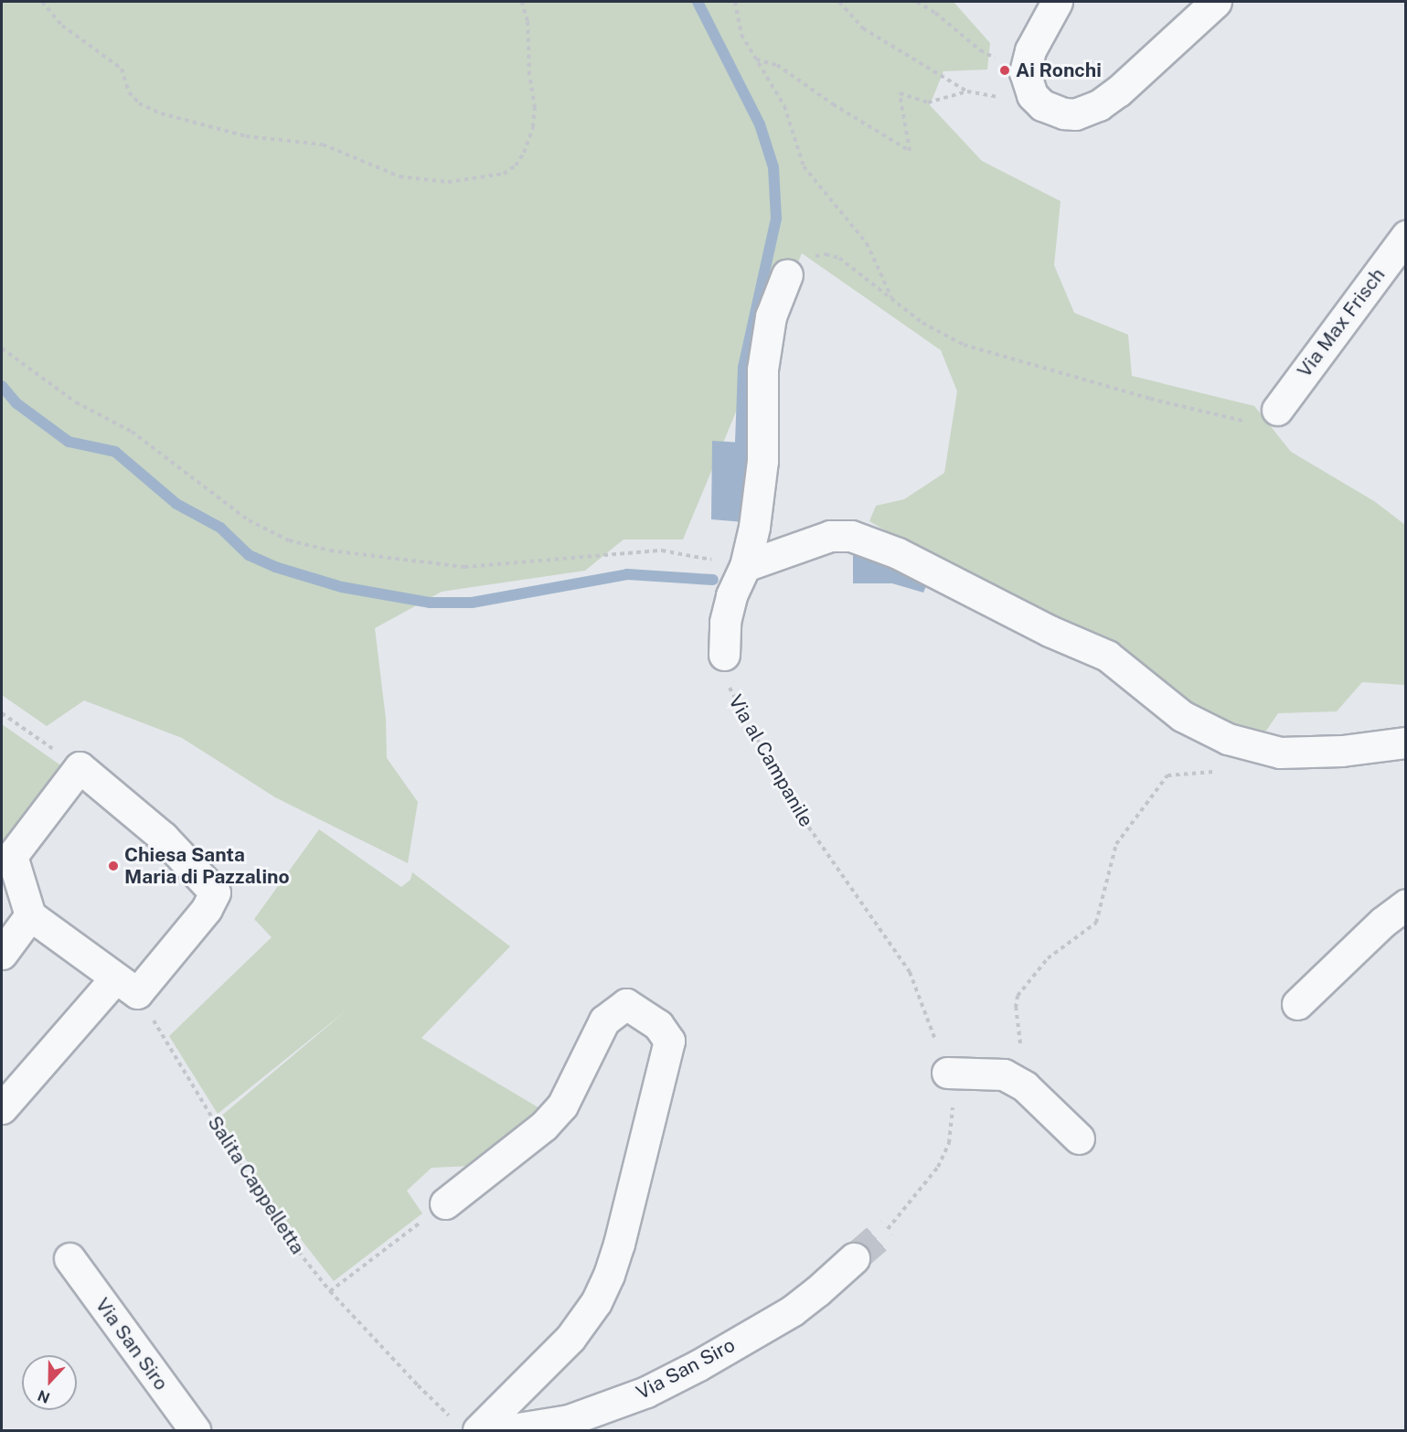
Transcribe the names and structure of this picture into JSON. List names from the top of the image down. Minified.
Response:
{"streets":{"street":["Via Max Frisch","Via San Siro"],"path":["Via al Campanile","Salita Cappelletta"]},"places":["Ai Ronchi","Chiesa Santa Maria di Pazzalino"],"north":"bottom"}
